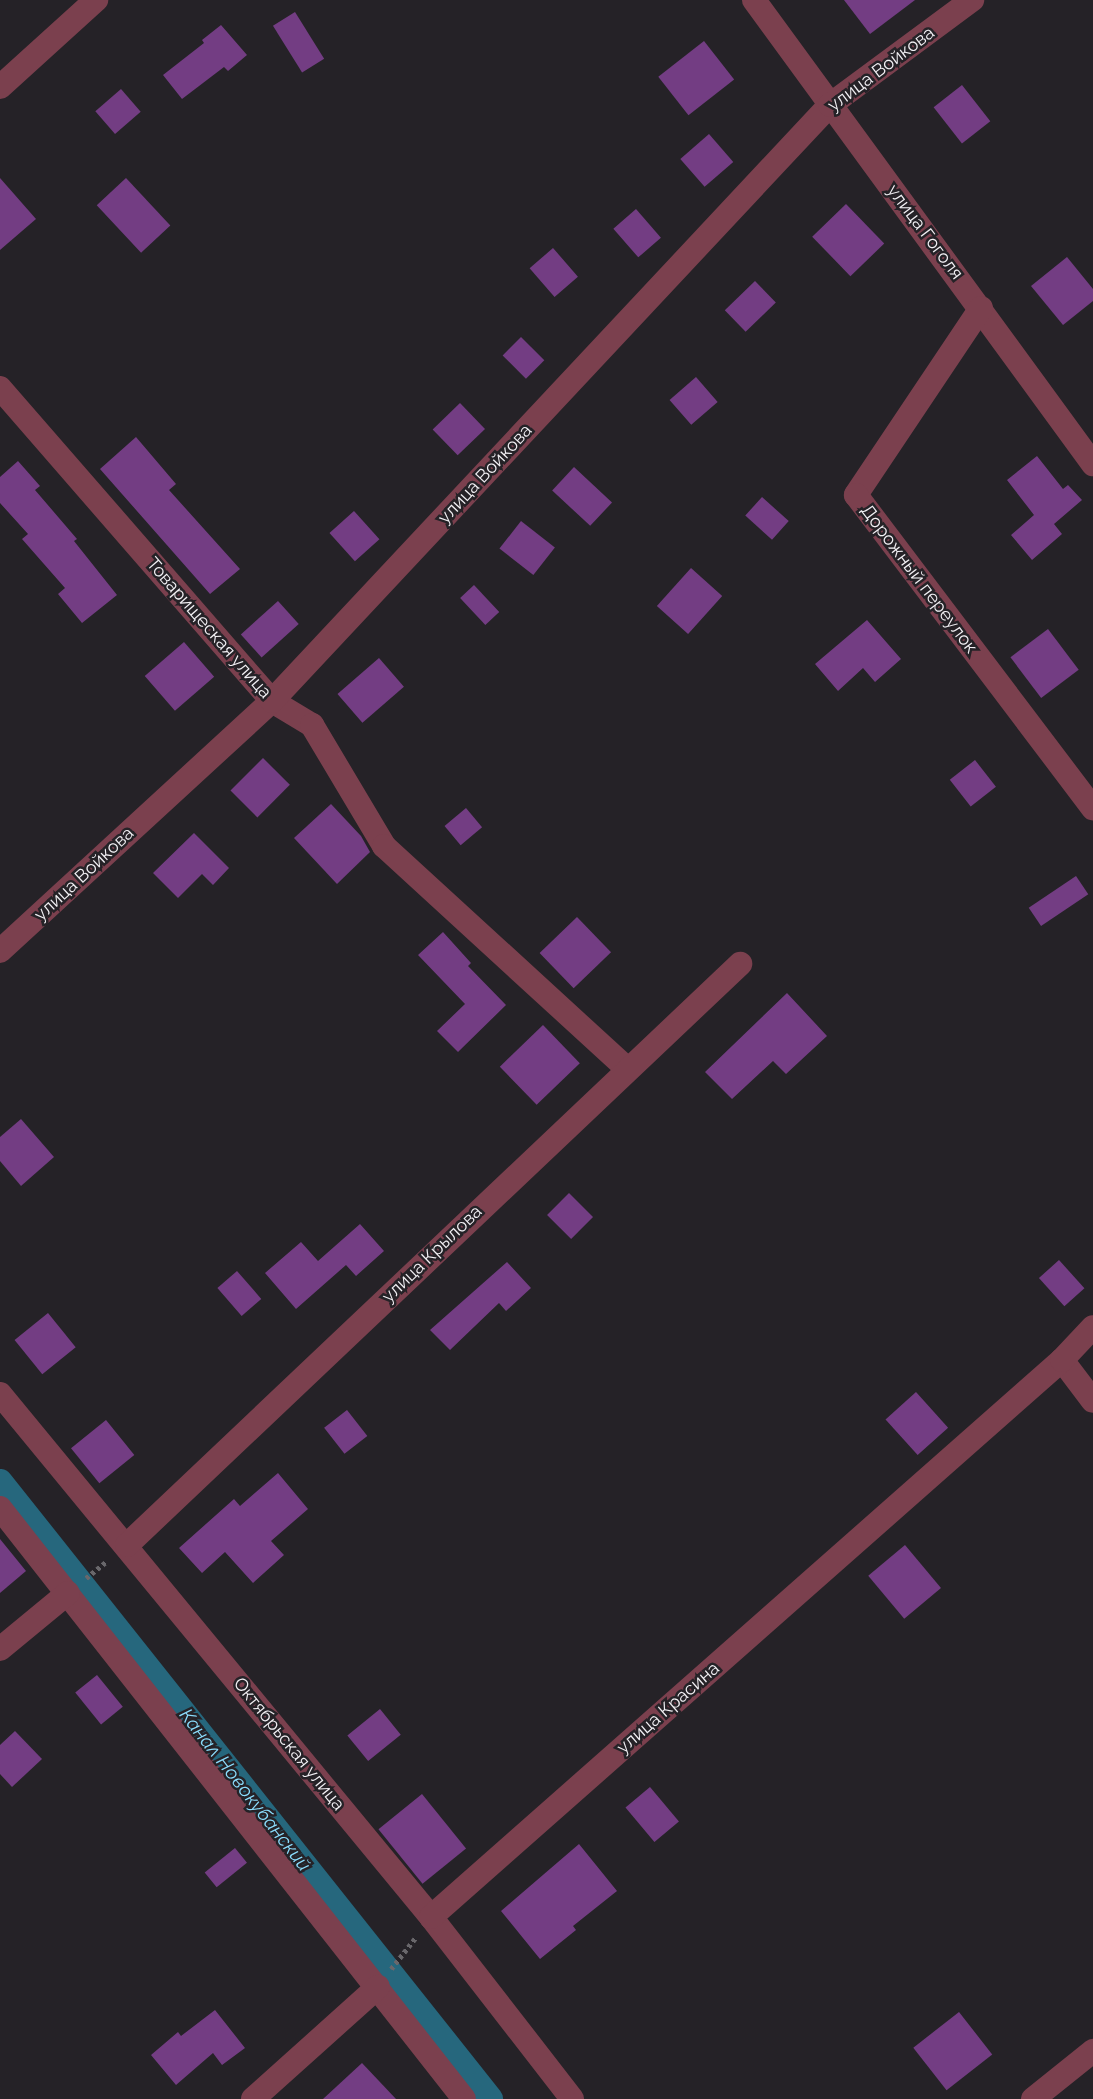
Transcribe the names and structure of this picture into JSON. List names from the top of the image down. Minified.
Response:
{"streets":{"street":["улица Войкова","улица Гоголя","Дорожный переулок","Товарищеская улица","улица Крылова","улица Красина","Октябрьская улица"]},"crossings":[["улица Войкова","улица Гоголя"],["улица Войкова","Товарищеская улица"],["улица Гоголя","Дорожный переулок"],["Товарищеская улица","улица Крылова"],["улица Крылова","Октябрьская улица"],["улица Красина","Октябрьская улица"]],"water":["Канал Новокубанский"]}
